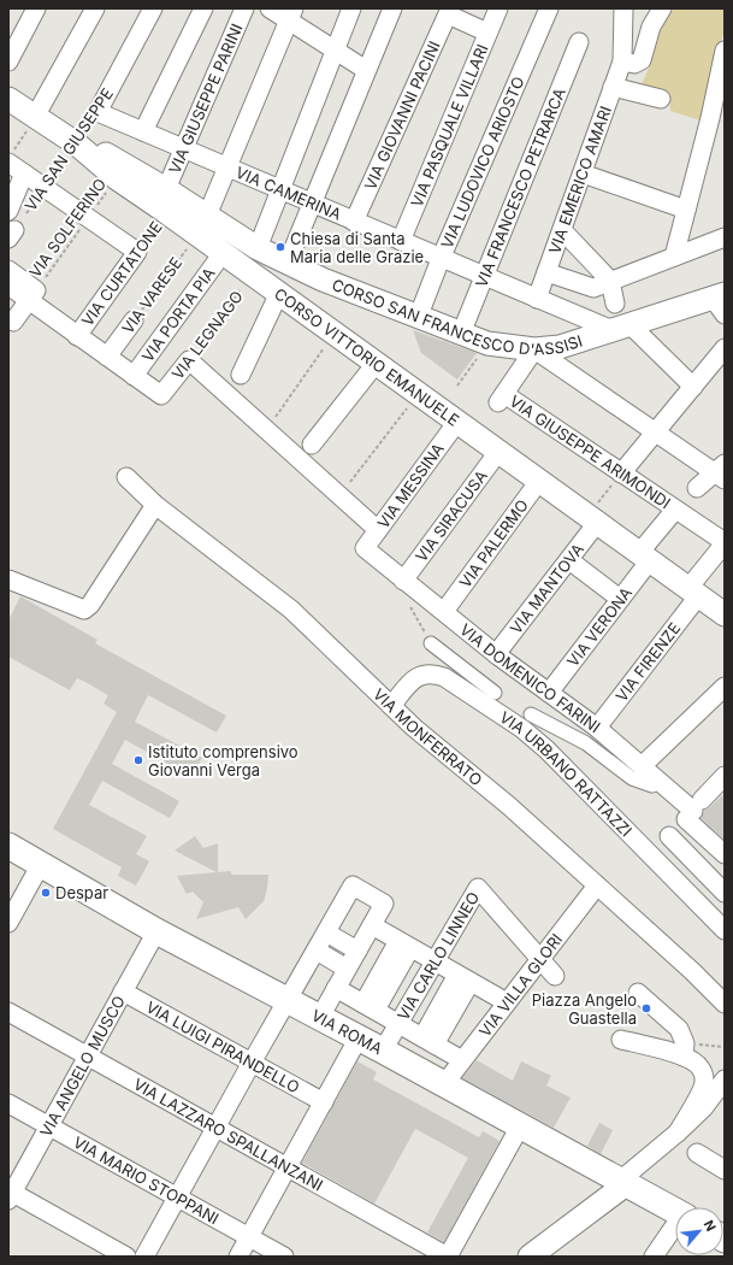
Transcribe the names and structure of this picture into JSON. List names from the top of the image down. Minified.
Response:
{"streets":{"main road":["VIA ROMA"],"street":["VIA GIUSEPPE PARINI","VIA GIOVANNI PACINI","VIA PASQUALE VILLARI","VIA SAN GIUSEPPE","VIA LUDOVICO ARIOSTO","VIA EMERICO AMARI","VIA FRANCESCO PETRARCA","VIA CAMERINA","VIA CURTATONE","VIA VARESE","CORSO SAN FRANCESCO D'ASSISI","VIA PORTA PIA","VIA LEGNAGO","CORSO VITTORIO EMANUELE","VIA GIUSEPPE ARIMONDI","VIA MESSINA","VIA SIRACUSA","VIA PALERMO","VIA MANTOVA","VIA VERONA","VIA FIRENZE","VIA DOMENICO FARINI","VIA MONFERRATO","VIA URBANO RATTAZZI","VIA CARLO LINNEO","VIA VILLA GLORI","VIA LUIGI PIRANDELLO","VIA ANGELO MUSCO","VIA LAZZARO SPALLANZANI","VIA MARIO STOPPANI"],"path":["VIA SOLFERINO"]},"crossings":[["VIA GIUSEPPE PARINI","VIA CAMERINA"],["VIA GIUSEPPE PARINI","CORSO SAN FRANCESCO D'ASSISI"],["VIA GIOVANNI PACINI","VIA CAMERINA"],["VIA PASQUALE VILLARI","VIA CAMERINA"],["VIA SAN GIUSEPPE","VIA CAMERINA"],["VIA SAN GIUSEPPE","CORSO SAN FRANCESCO D'ASSISI"],["VIA SAN GIUSEPPE","CORSO VITTORIO EMANUELE"],["VIA LUDOVICO ARIOSTO","VIA CAMERINA"],["VIA LUDOVICO ARIOSTO","CORSO SAN FRANCESCO D'ASSISI"],["VIA EMERICO AMARI","VIA CAMERINA"],["VIA FRANCESCO PETRARCA","VIA CAMERINA"],["VIA FRANCESCO PETRARCA","CORSO SAN FRANCESCO D'ASSISI"],["VIA CAMERINA","CORSO SAN FRANCESCO D'ASSISI"],["VIA SOLFERINO","CORSO VITTORIO EMANUELE"],["VIA CURTATONE","CORSO VITTORIO EMANUELE"],["VIA VARESE","CORSO SAN FRANCESCO D'ASSISI"],["VIA VARESE","CORSO VITTORIO EMANUELE"],["CORSO SAN FRANCESCO D'ASSISI","CORSO VITTORIO EMANUELE"],["CORSO SAN FRANCESCO D'ASSISI","VIA GIUSEPPE ARIMONDI"],["VIA PORTA PIA","VIA LEGNAGO"],["VIA PORTA PIA","CORSO VITTORIO EMANUELE"],["VIA LEGNAGO","CORSO VITTORIO EMANUELE"],["CORSO VITTORIO EMANUELE","VIA GIUSEPPE ARIMONDI"],["CORSO VITTORIO EMANUELE","VIA MESSINA"],["CORSO VITTORIO EMANUELE","VIA SIRACUSA"],["CORSO VITTORIO EMANUELE","VIA PALERMO"],["CORSO VITTORIO EMANUELE","VIA MANTOVA"],["CORSO VITTORIO EMANUELE","VIA VERONA"],["CORSO VITTORIO EMANUELE","VIA FIRENZE"],["VIA GIUSEPPE ARIMONDI","VIA VERONA"],["VIA GIUSEPPE ARIMONDI","VIA FIRENZE"],["VIA MESSINA","VIA DOMENICO FARINI"],["VIA SIRACUSA","VIA DOMENICO FARINI"],["VIA MANTOVA","VIA DOMENICO FARINI"],["VIA VERONA","VIA DOMENICO FARINI"],["VIA FIRENZE","VIA DOMENICO FARINI"],["VIA MONFERRATO","VIA URBANO RATTAZZI"],["VIA MONFERRATO","VIA VILLA GLORI"],["VIA CARLO LINNEO","VIA VILLA GLORI"],["VIA CARLO LINNEO","VIA ROMA"],["VIA VILLA GLORI","VIA ROMA"],["VIA ROMA","VIA ANGELO MUSCO"],["VIA LUIGI PIRANDELLO","VIA ANGELO MUSCO"],["VIA ANGELO MUSCO","VIA LAZZARO SPALLANZANI"],["VIA ANGELO MUSCO","VIA MARIO STOPPANI"]],"places":["Chiesa di Santa Maria delle Grazie","Istituto comprensivo Giovanni Verga","Despar","Piazza Angelo Guastella"],"north":"top right"}
